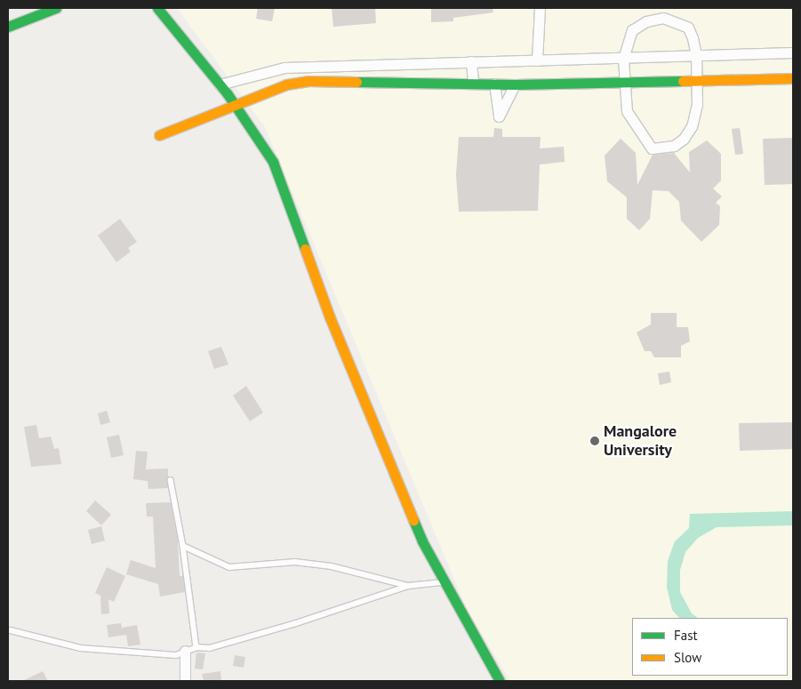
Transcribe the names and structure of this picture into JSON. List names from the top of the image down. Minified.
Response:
{"places":["Mangalore University"],"legend":["Fast","Slow"]}
